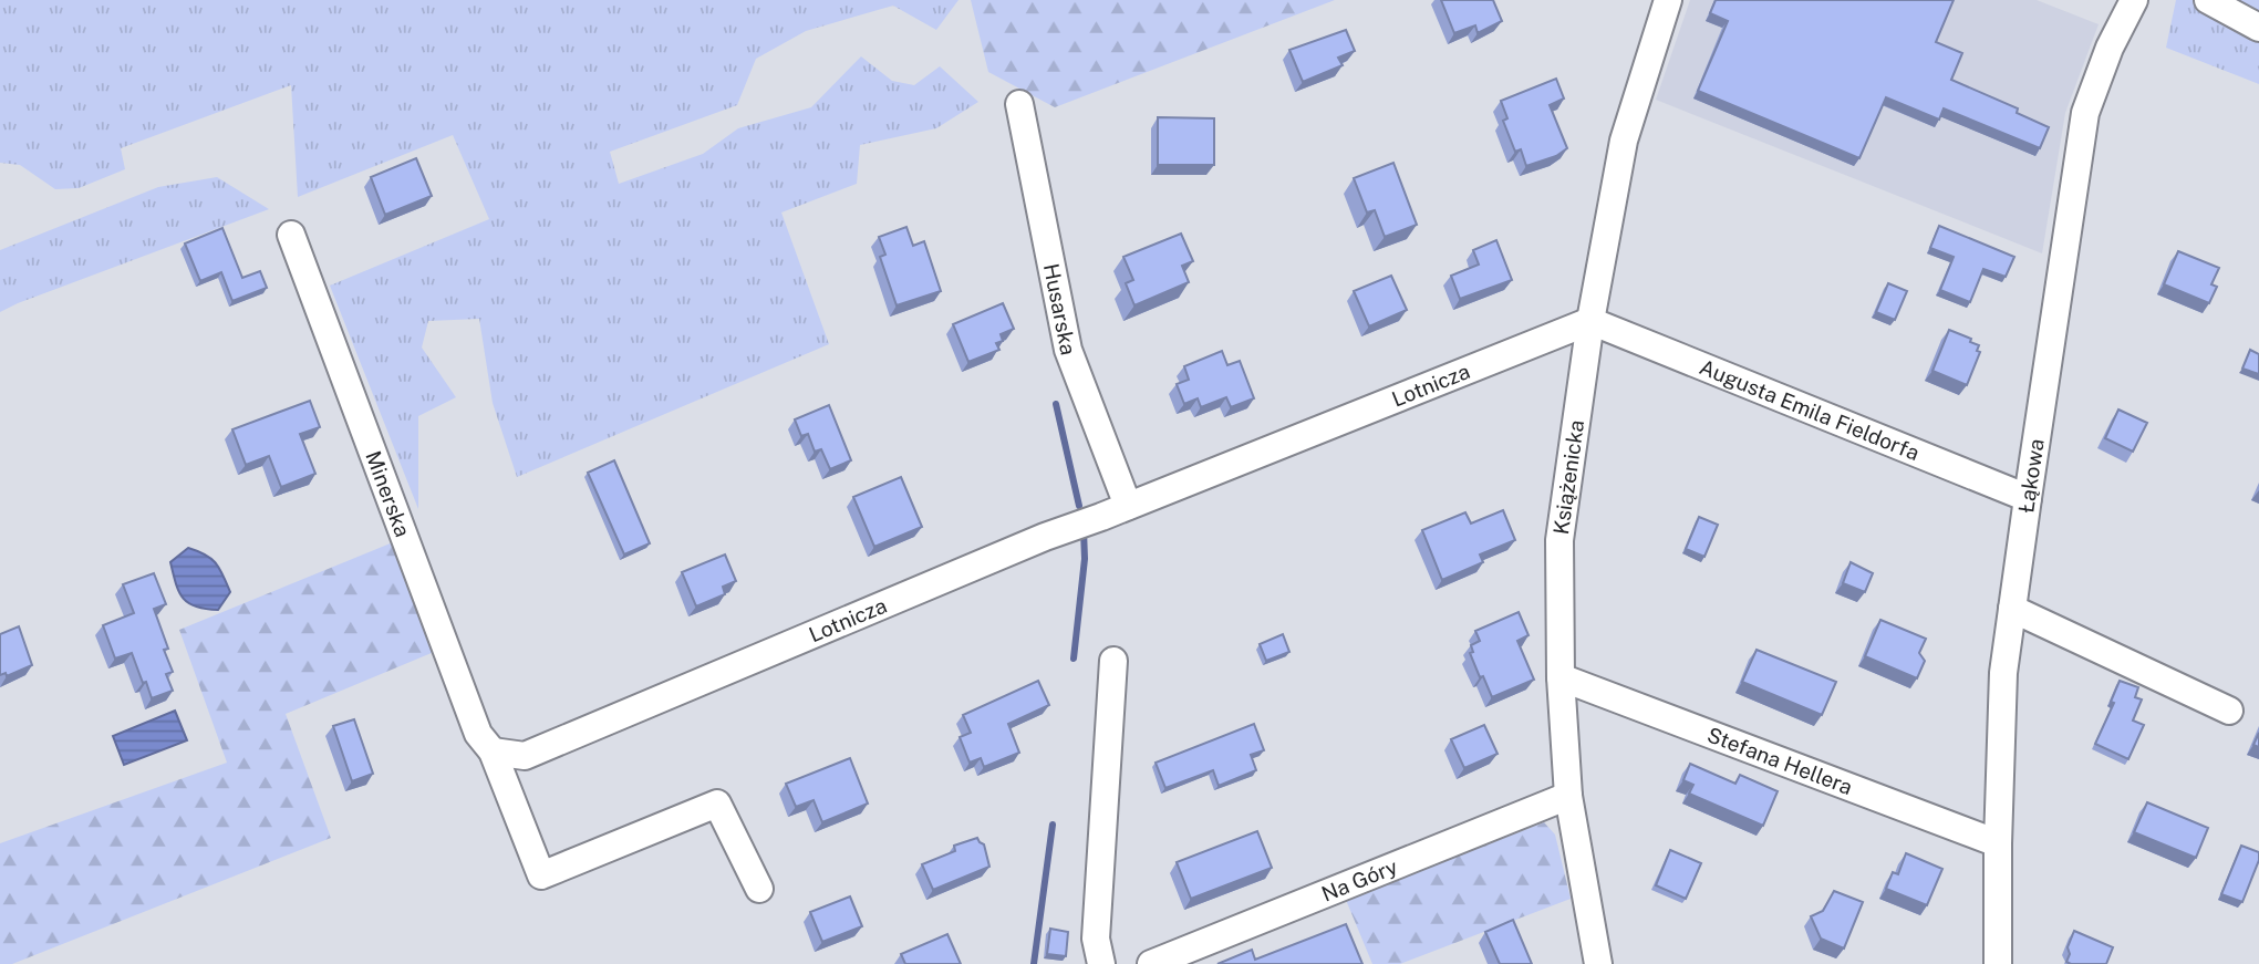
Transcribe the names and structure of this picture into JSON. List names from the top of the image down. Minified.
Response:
{"streets":{"street":["Husarska","Lotnicza","Augusta Emila Fieldorfa","Łąkowa","Książenicka","Minerska","Stefana Hellera","Na Góry"]},"crossings":[["Husarska","Lotnicza"],["Lotnicza","Augusta Emila Fieldorfa"],["Lotnicza","Książenicka"],["Lotnicza","Minerska"],["Augusta Emila Fieldorfa","Łąkowa"],["Augusta Emila Fieldorfa","Książenicka"],["Łąkowa","Stefana Hellera"],["Książenicka","Stefana Hellera"],["Książenicka","Na Góry"]]}
